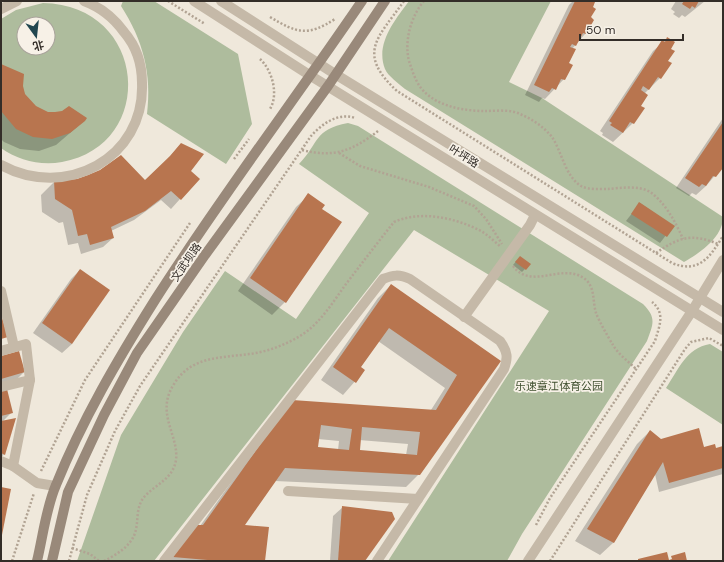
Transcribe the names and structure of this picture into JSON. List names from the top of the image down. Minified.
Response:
{"streets":{"main road":["文武坝路"],"street":["叶坪路"]},"crossings":[["叶坪路","文武坝路"]],"parks":["乐速章江体育公园"],"scale_bar":"50 m","north":"bottom"}
